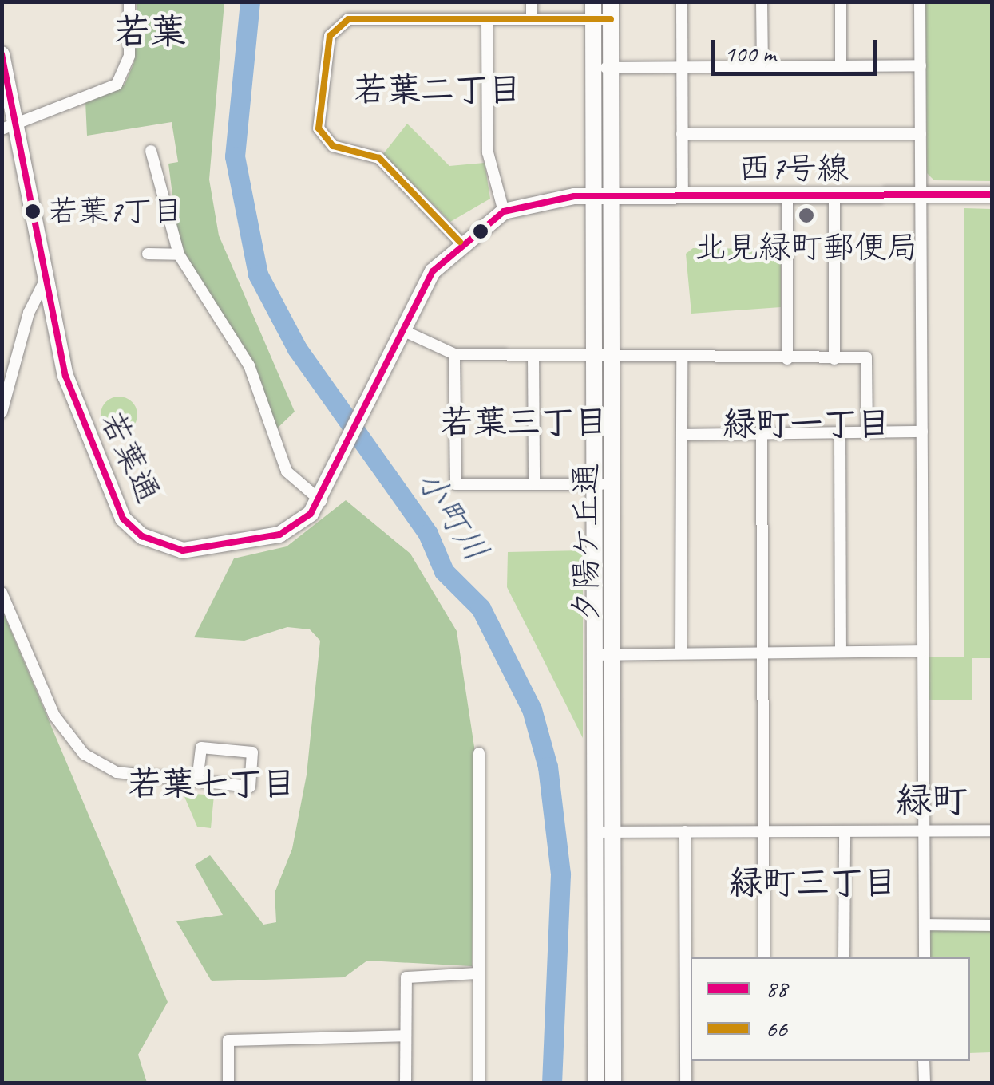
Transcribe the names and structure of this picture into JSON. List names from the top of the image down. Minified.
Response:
{"streets":{"main road":["西7号線","若葉通","夕陽ケ丘通"]},"crossings":[["西7号線","若葉通"],["西7号線","夕陽ケ丘通"],["若葉通","夕陽ケ丘通"]],"districts":["若葉","若葉二丁目","若葉三丁目","緑町一丁目","若葉七丁目","緑町","緑町三丁目"],"water":["小町川"],"places":["若葉7丁目","北見緑町郵便局"],"lines":["transit line 66","transit line 88"],"legend":["88","66"],"scale_bar":"100 m"}
